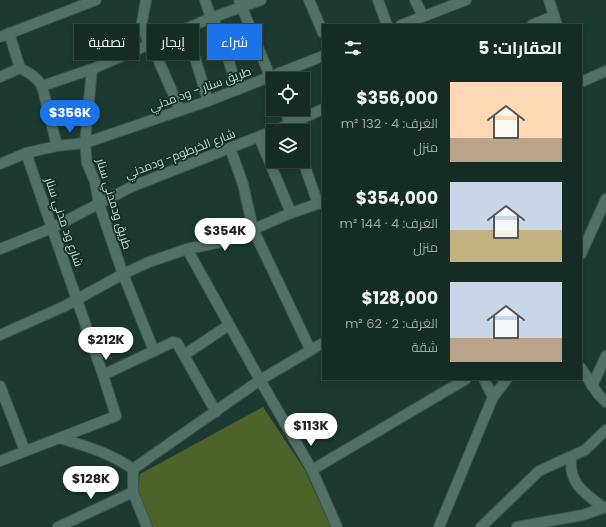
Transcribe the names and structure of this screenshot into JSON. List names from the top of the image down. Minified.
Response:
{"streets":{"street":["طريق سنار - ود مدني","شارع الخرطوم- ودمدني","طريق ودمدني سنار","شارع ود مدني سنار"]},"crossings":[["طريق سنار - ود مدني","طريق ودمدني سنار"],["شارع الخرطوم- ودمدني","طريق ودمدني سنار"],["شارع الخرطوم- ودمدني","شارع ود مدني سنار"]],"page":{"chip":["شراء","إيجار","تصفية"],"heading":"العقارات: 5","list":[{"name":"$356,000","note":"الغرف: 4 · 132 m² · منزل"},{"name":"$354,000","note":"الغرف: 4 · 144 m² · منزل"},{"name":"$128,000","note":"الغرف: 2 · 62 m² · شقة"}],"price":["$356K","$354K","$212K","$113K","$128K"]}}
